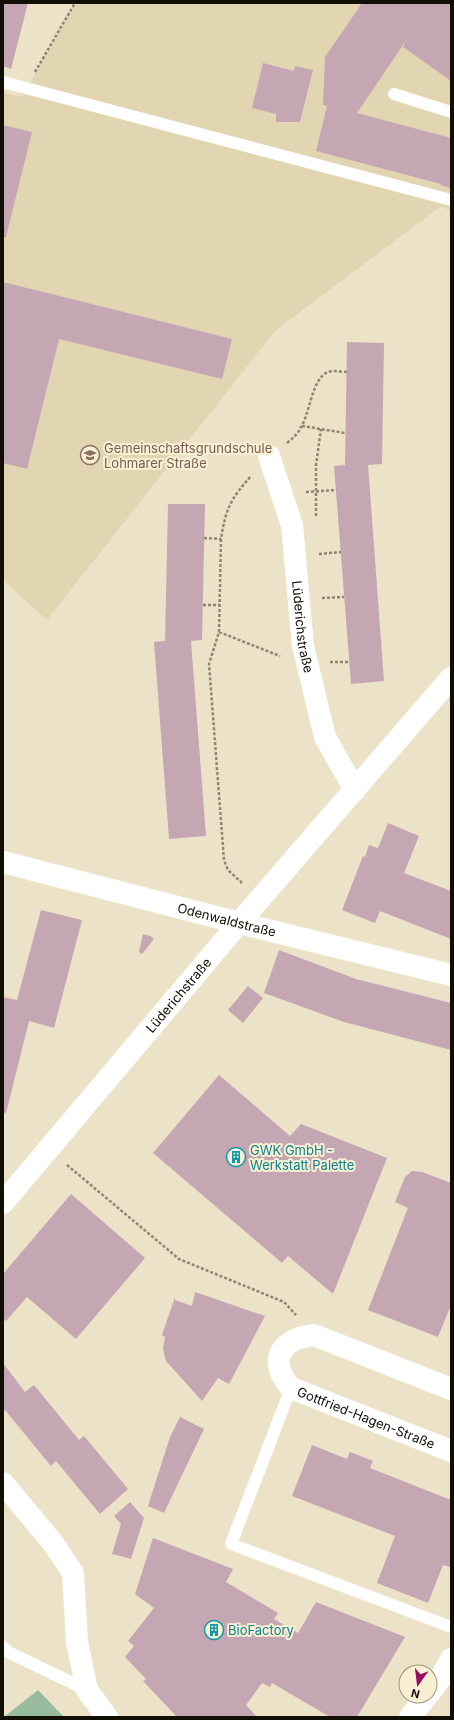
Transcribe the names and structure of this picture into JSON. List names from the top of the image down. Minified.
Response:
{"streets":{"street":["Lüderichstraße","Odenwaldstraße","Gottfried-Hagen-Straße"]},"crossings":[["Lüderichstraße","Odenwaldstraße"]],"places":{"school or university":["Gemeinschaftsgrundschule Lohmarer Straße"],"building":["GWK GmbH - Werkstatt Palette","BioFactory"]},"north":"bottom"}
